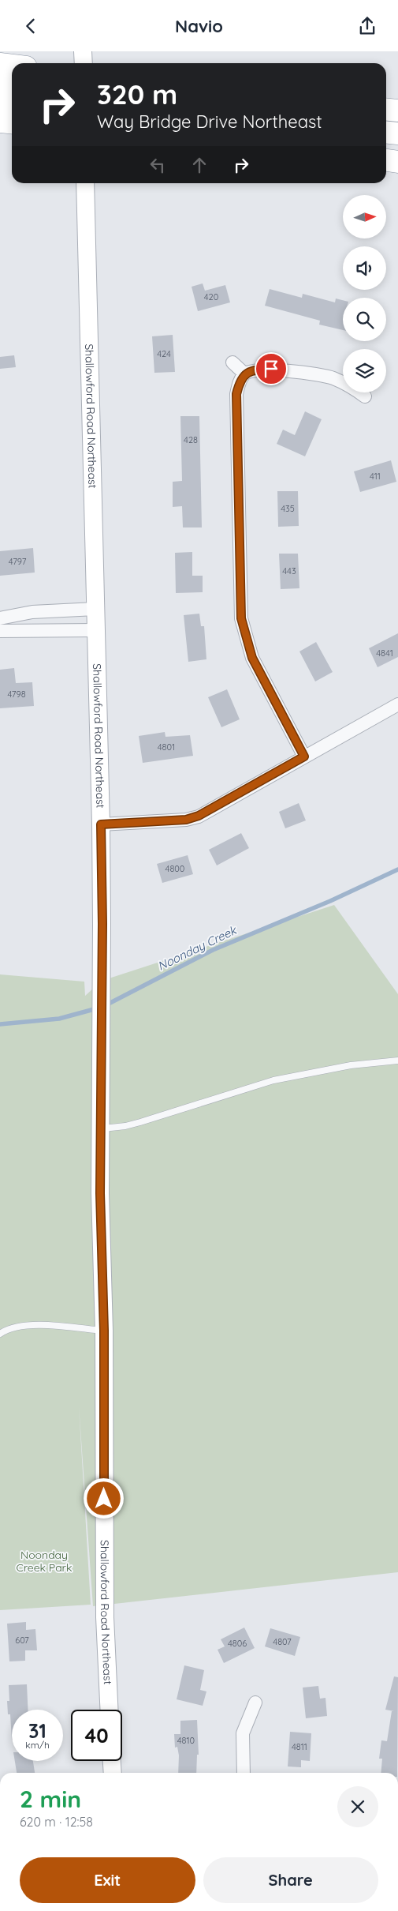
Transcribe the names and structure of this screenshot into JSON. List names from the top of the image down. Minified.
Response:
{"streets":{"street":["Shallowford Road Northeast"]},"water":["Noonday Creek"],"parks":["Noonday Creek Park"],"house_numbers":["420","424","428","411","435","4797","443","4841","4798","4801","4800","607","4807","4806","4810","4811"],"north":"right","page":{"header":"Navio","turn":["320 m","Way Bridge Drive Northeast"],"speed":"31 km/h","limit":"40","heading":["2 min","620 m · 12:58"],"buttons":["Exit","Share"]}}
